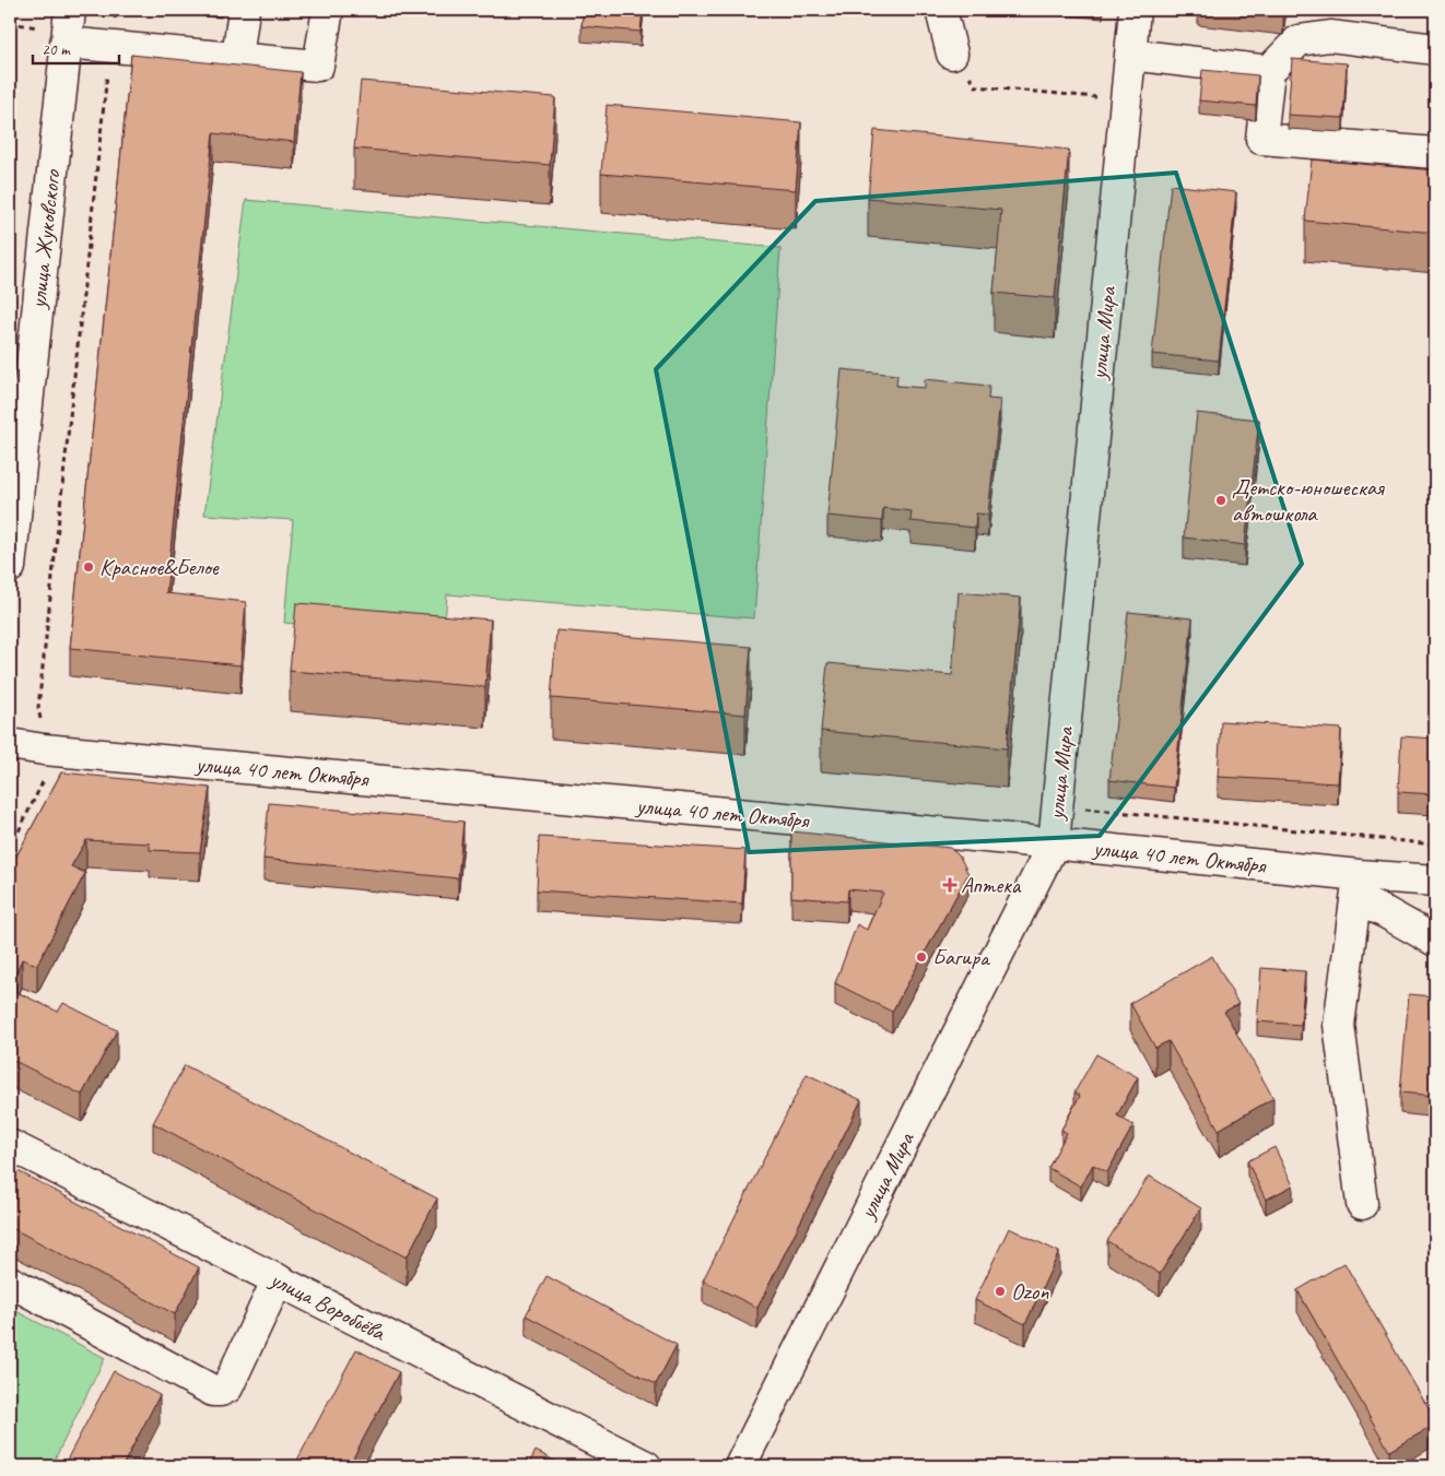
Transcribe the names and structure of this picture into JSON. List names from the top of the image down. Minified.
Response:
{"streets":{"street":["улица Жуковского","улица Мира","улица 40 лет Октября","улица Воробьёва"]},"crossings":[["улица Мира","улица 40 лет Октября"]],"places":{"other":["Детско-юношеская автошкола","Красное&Белое","Багира","Ozon"],"health":["Аптека"]},"scale_bar":"20 m"}
